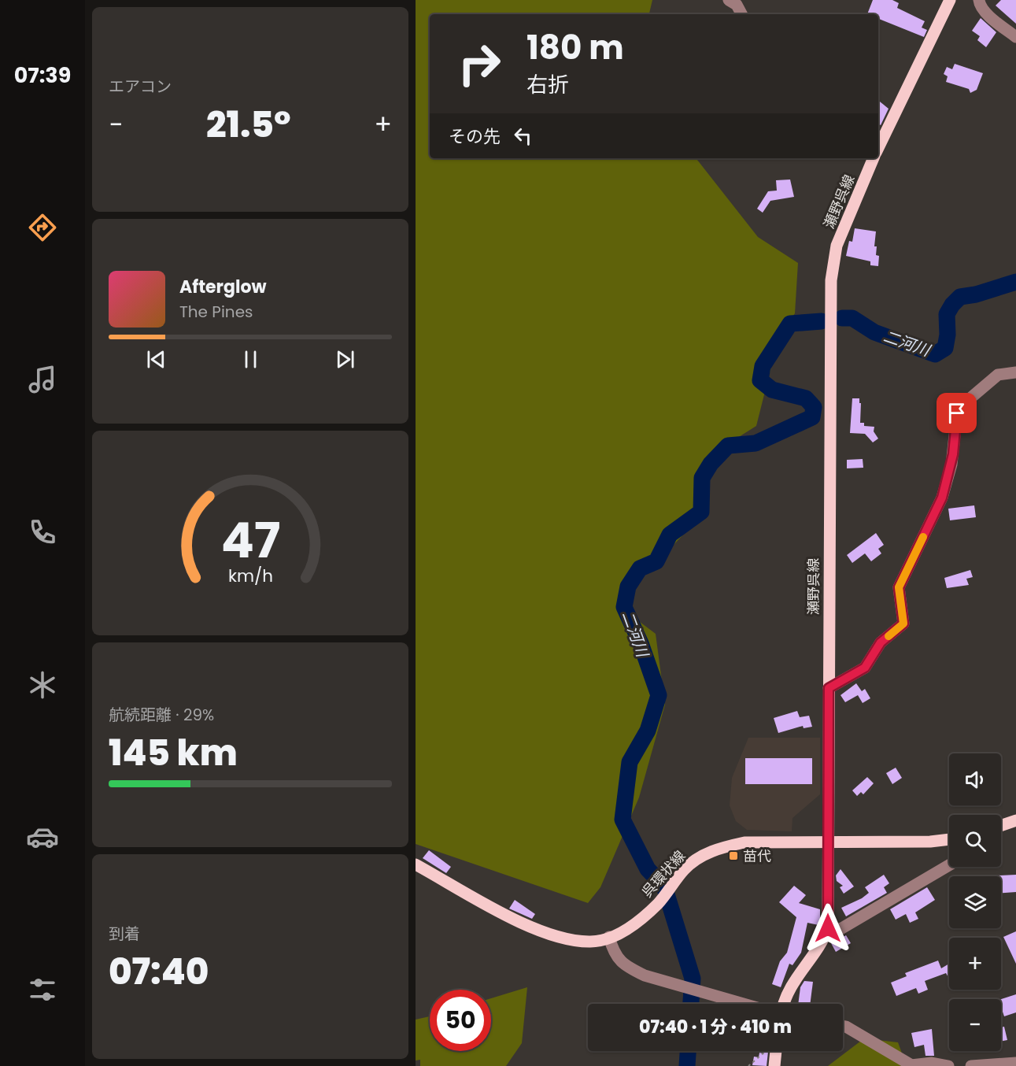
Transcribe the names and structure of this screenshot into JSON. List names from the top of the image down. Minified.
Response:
{"streets":{"main road":["瀬野呉線","呉環状線"]},"crossings":[["瀬野呉線","呉環状線"]],"water":["二河川"],"places":{"transit":["苗代"]},"page":{"tabs":"07:39","tile":["エアコン",["航続距離 · 29%","145 km"],["到着","07:40"]],"turn":["180 m","右折"],"heat":["−","21.5°","+"],"then":"その先","song":["Afterglow","The Pines"],"map_buttons":["+","−"],"limit":"50","trip":"07:40 · 1 分 · 410 m","gauge":["47","km/h"]}}
